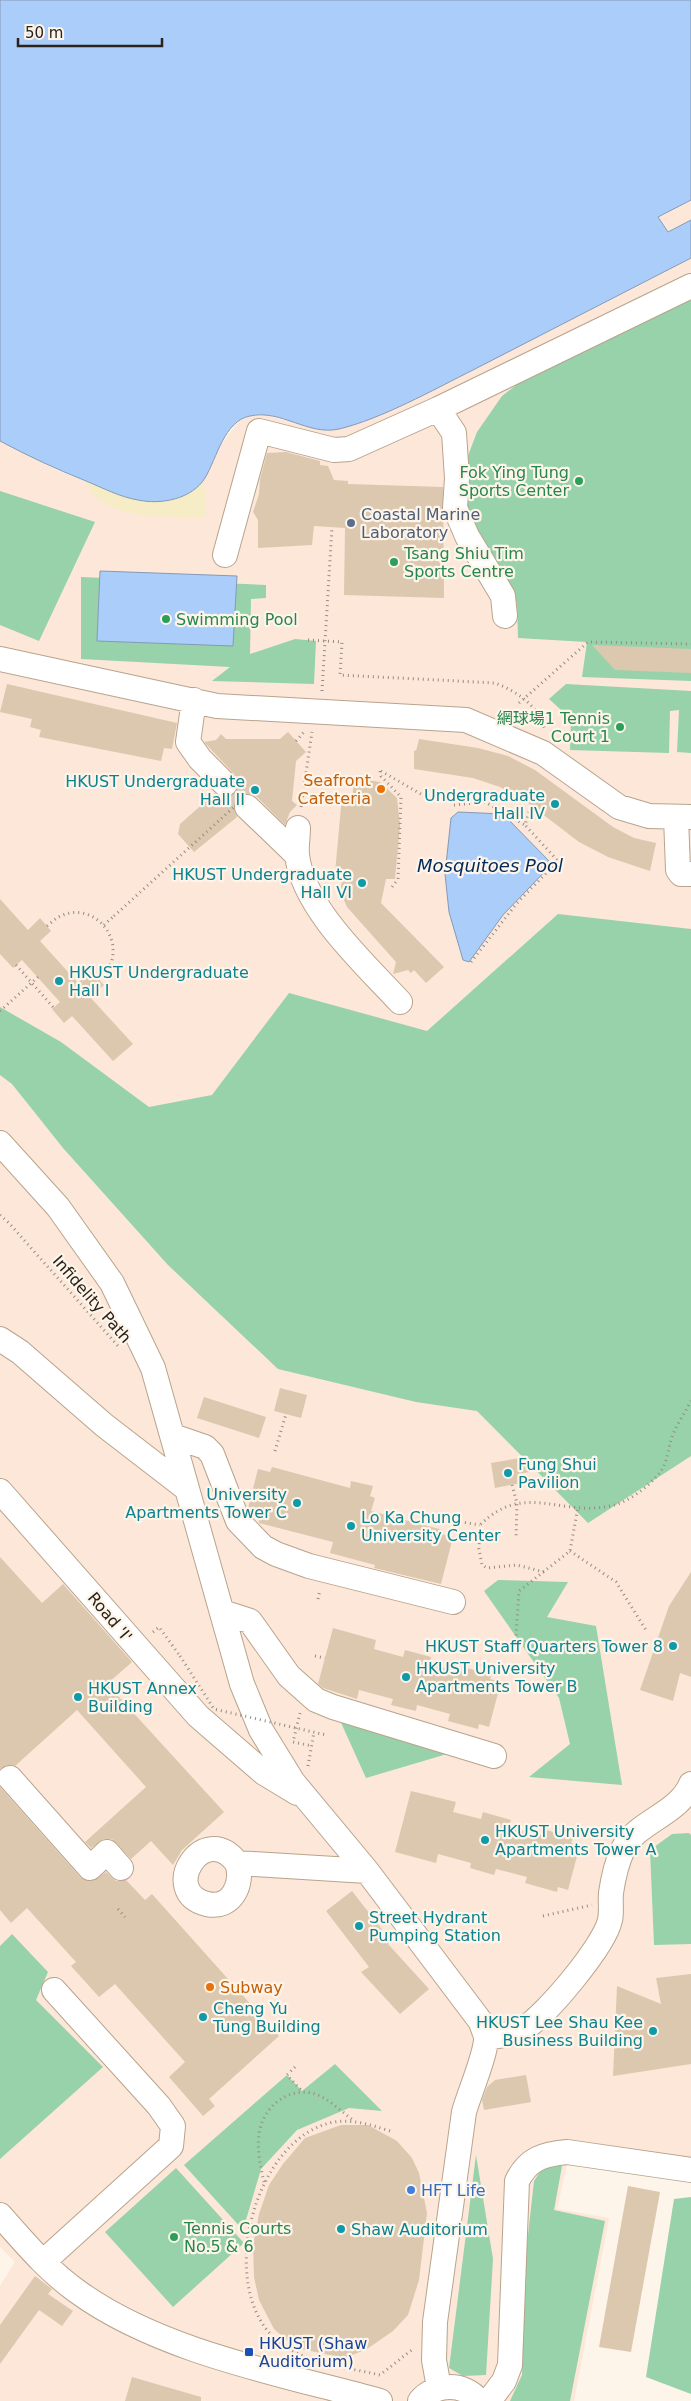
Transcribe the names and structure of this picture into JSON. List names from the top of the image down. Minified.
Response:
{"streets":{"street":["Road 'I'"],"path":["Infidelity Path"]},"water":["Mosquitoes Pool"],"places":{"other":["Fok Ying Tung Sports Center","Coastal Marine Laboratory","Tsang Shiu Tim Sports Centre","Swimming Pool","網球場1 Tennis Court 1","Seafront Cafeteria","HKUST Undergraduate Hall II","Undergraduate Hall IV","HKUST Undergraduate Hall VI","HKUST Undergraduate Hall I","Fung Shui Pavilion","University Apartments Tower C","Lo Ka Chung University Center","HKUST Staff Quarters Tower 8","HKUST University Apartments Tower B","HKUST Annex Building","HKUST University Apartments Tower A","Street Hydrant Pumping Station","Subway","Cheng Yu Tung Building","HKUST Lee Shau Kee Business Building","HFT Life","Shaw Auditorium","Tennis Courts No.5 & 6"],"transit":["HKUST (Shaw Auditorium)"]},"scale_bar":"50 m"}
